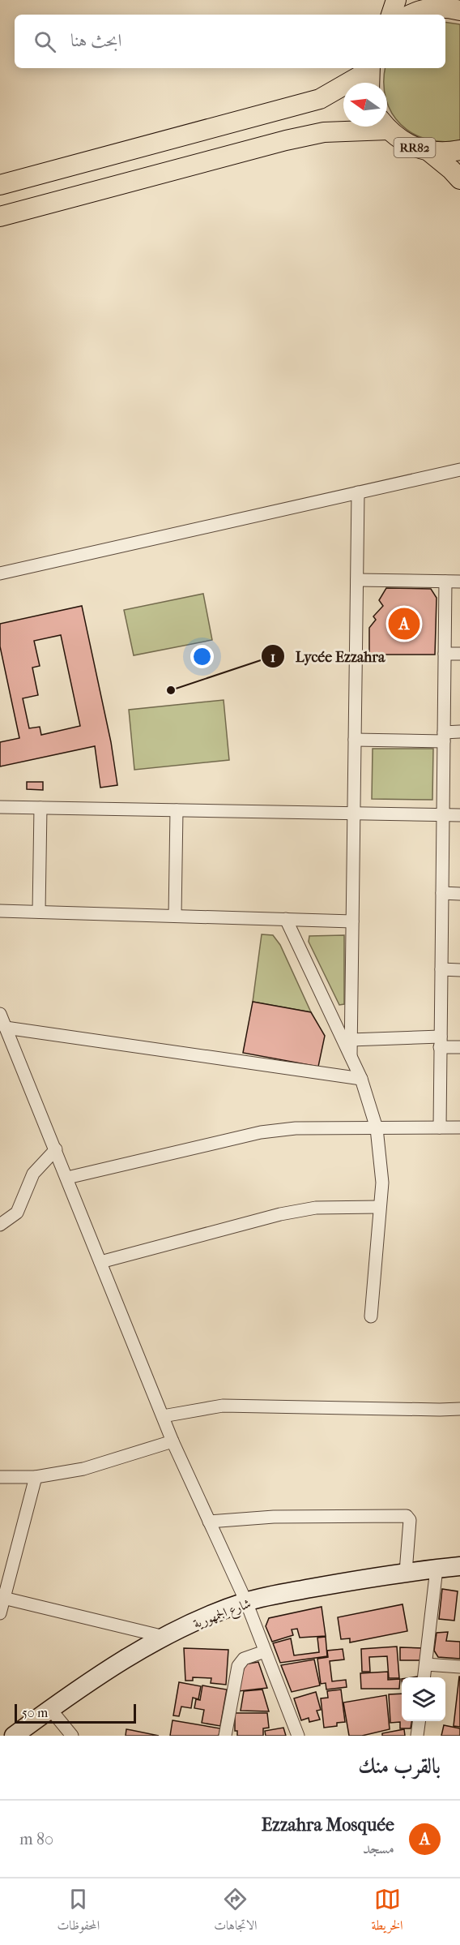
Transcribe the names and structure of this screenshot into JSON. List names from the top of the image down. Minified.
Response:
{"streets":{"main road":["RR82","شارع الجمهورية"]},"places":["Lycée Ezzahra"],"scale_bar":"50 m","north":"left","page":{"search":"ابحث هنا","pins":"A","scale":"50 m","heading":"بالقرب منك","list":[{"mark":"A","name":"Ezzahra Mosquée","note":"مسجد","value":"80 m"}],"nav":["الخريطة","الاتجاهات","المحفوظات"]}}
